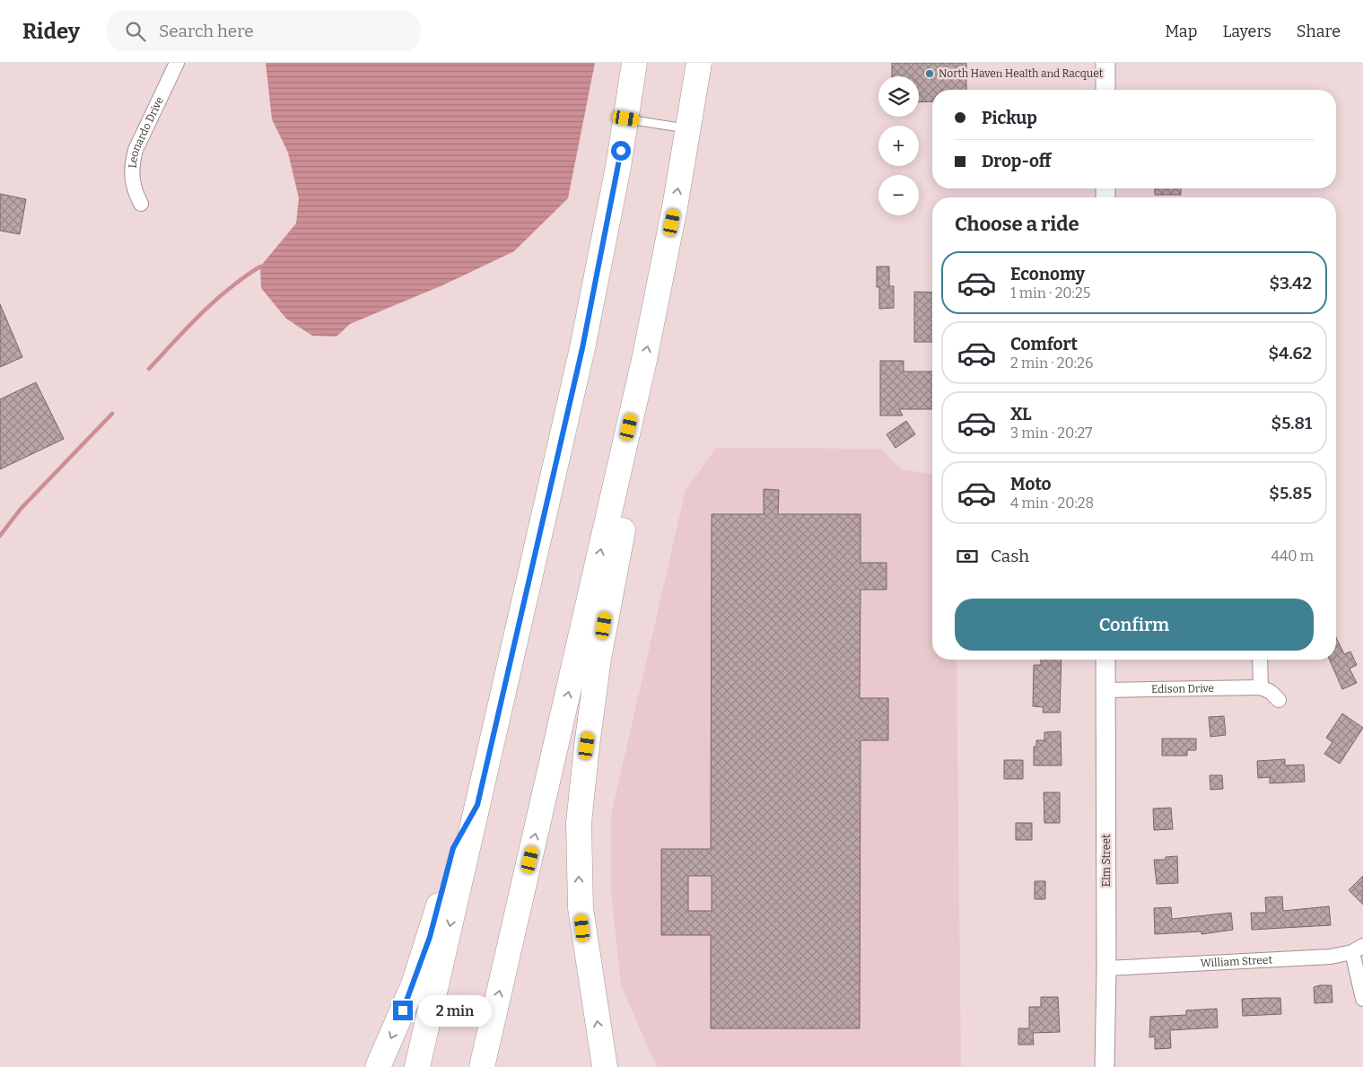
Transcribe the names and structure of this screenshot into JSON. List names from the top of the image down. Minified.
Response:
{"streets":{"street":["Leonardo Drive","Edison Drive","Elm Street","William Street"]},"crossings":[["Edison Drive","Elm Street"],["Elm Street","William Street"]],"places":["North Haven Health and Racquet"],"page":{"header":"Ridey","search":"Search here","nav":["Map","Layers","Share"],"map_buttons":["+","−"],"banner":["Pickup","Drop-off"],"heading":"Choose a ride","list":[{"name":"Economy","note":"1 min · 20:25","value":"$3.42"},{"name":"Comfort","note":"2 min · 20:26","value":"$4.62"},{"name":"XL","note":"3 min · 20:27","value":"$5.81"},{"name":"Moto","note":"4 min · 20:28","value":"$5.85"}],"pay":["Cash","440 m"],"buttons":"Confirm","bubble":"2 min"}}
